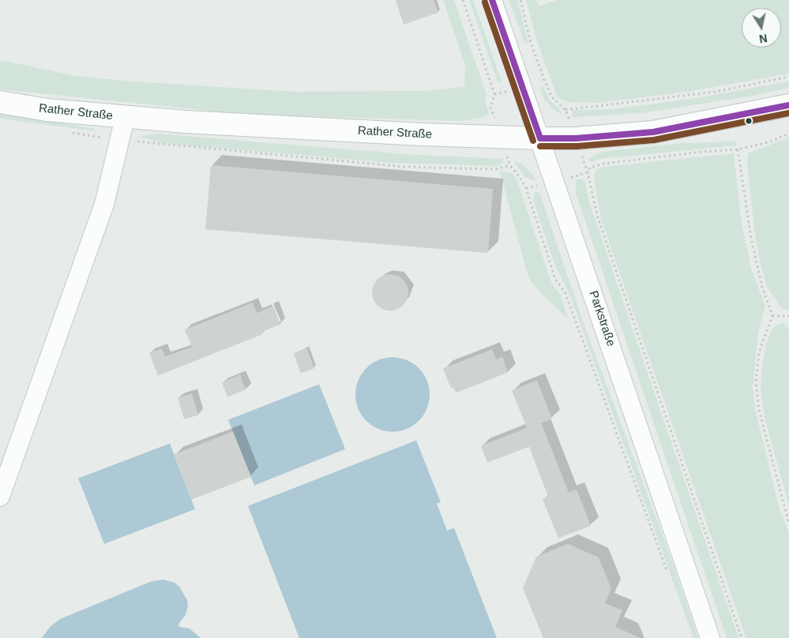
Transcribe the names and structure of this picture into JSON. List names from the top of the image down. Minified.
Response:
{"streets":{"main road":["Rather Straße"],"street":["Parkstraße"]},"crossings":[["Rather Straße","Parkstraße"]],"north":"bottom"}
